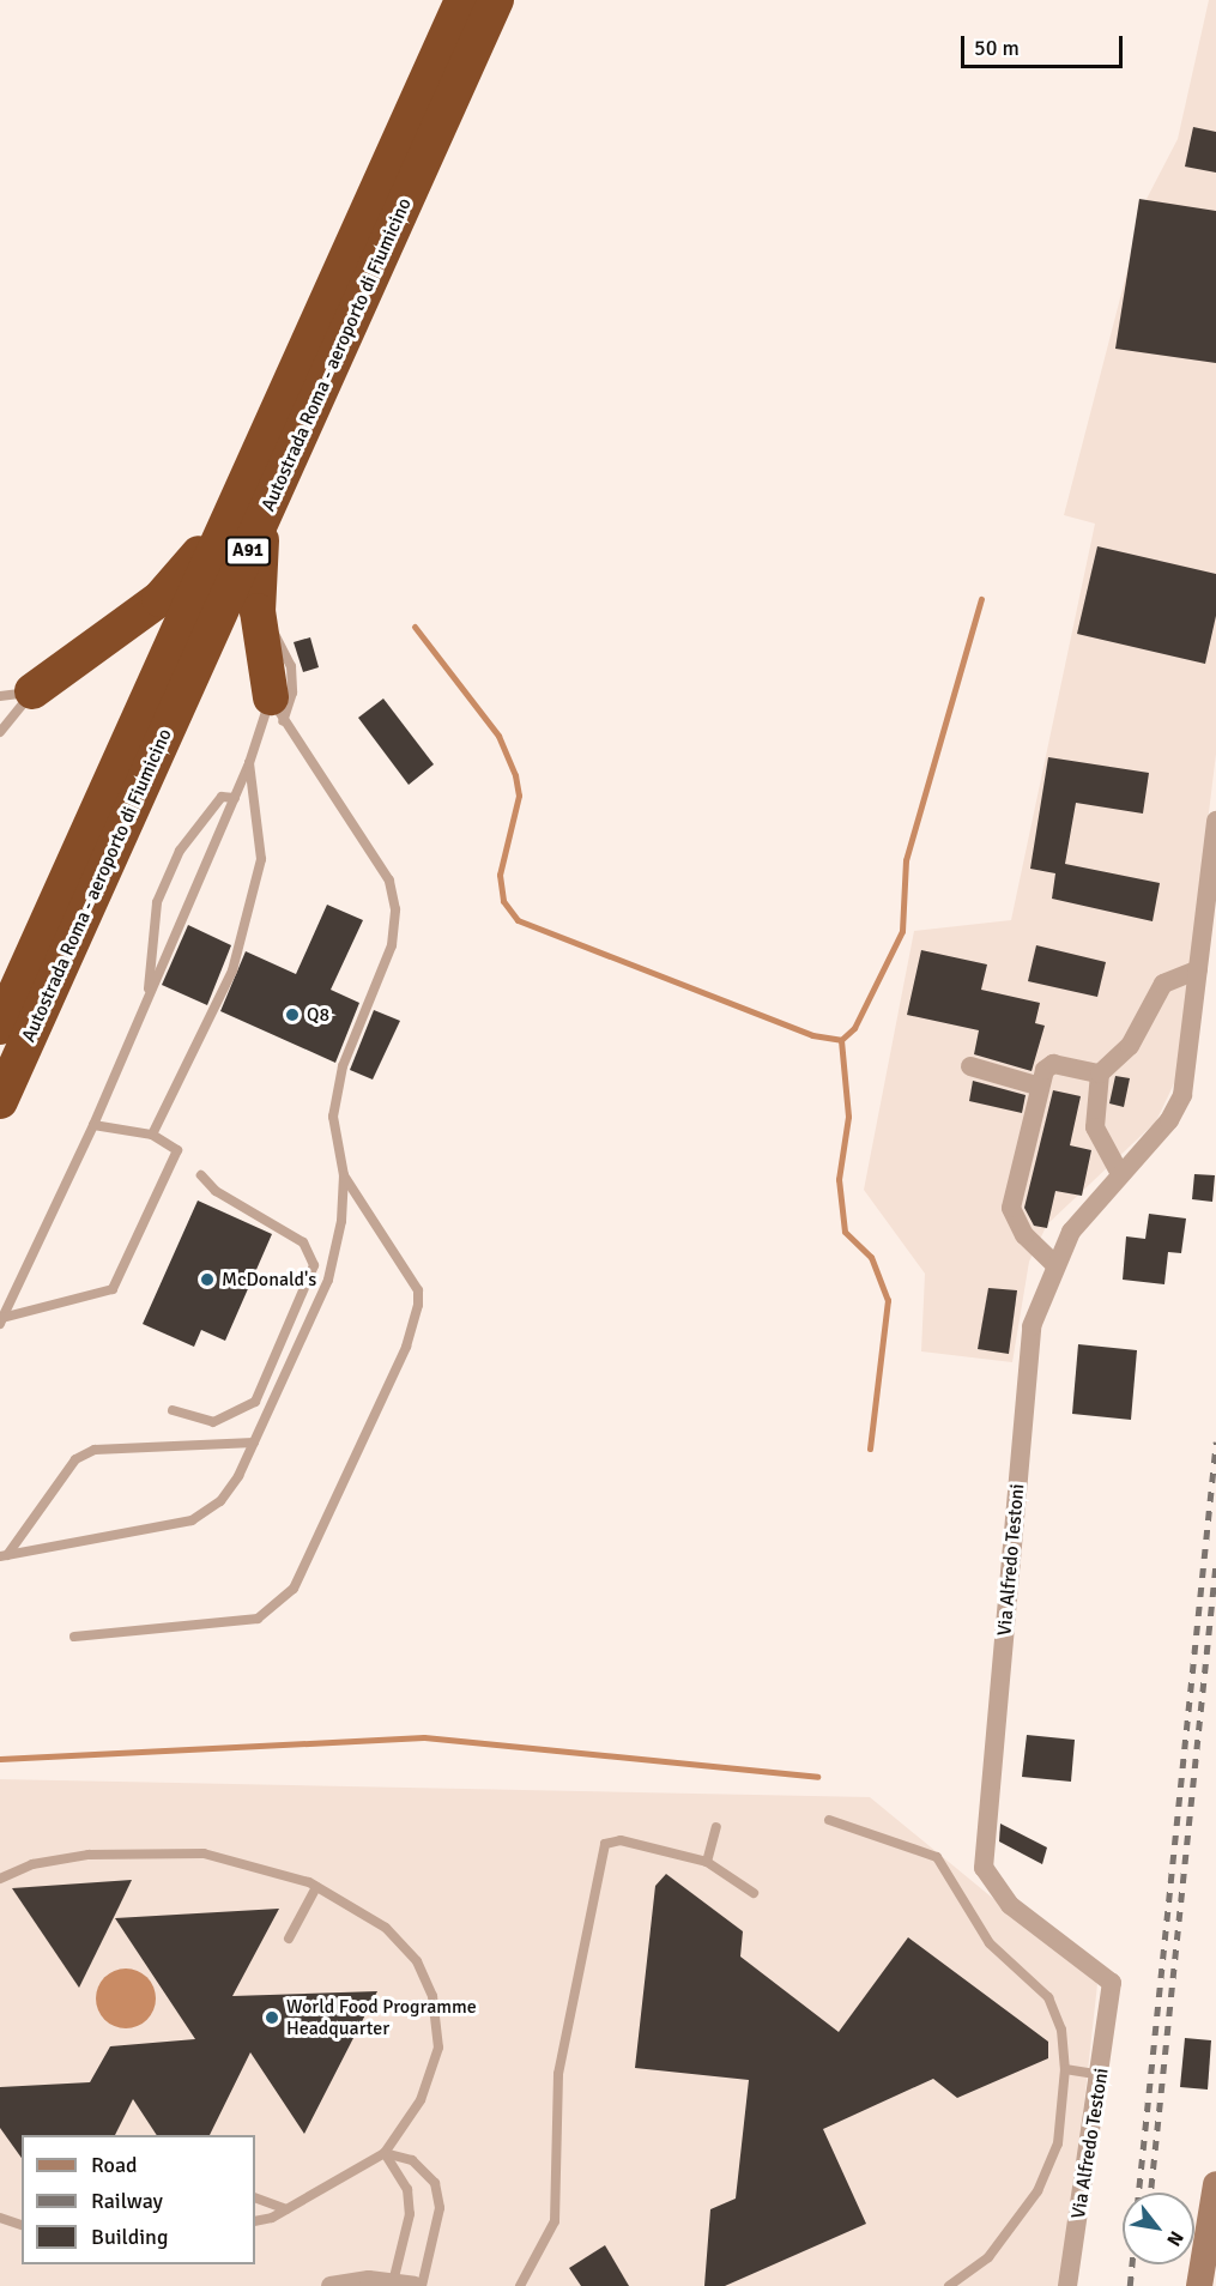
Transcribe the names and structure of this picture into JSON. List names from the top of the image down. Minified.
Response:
{"streets":{"highway":["Autostrada Roma - aeroporto di Fiumicino","A91"],"street":["Via Alfredo Testoni"]},"places":["Q8","McDonald's","World Food Programme Headquarter"],"legend":["Road","Railway","Building"],"scale_bar":"50 m","north":"bottom right"}
